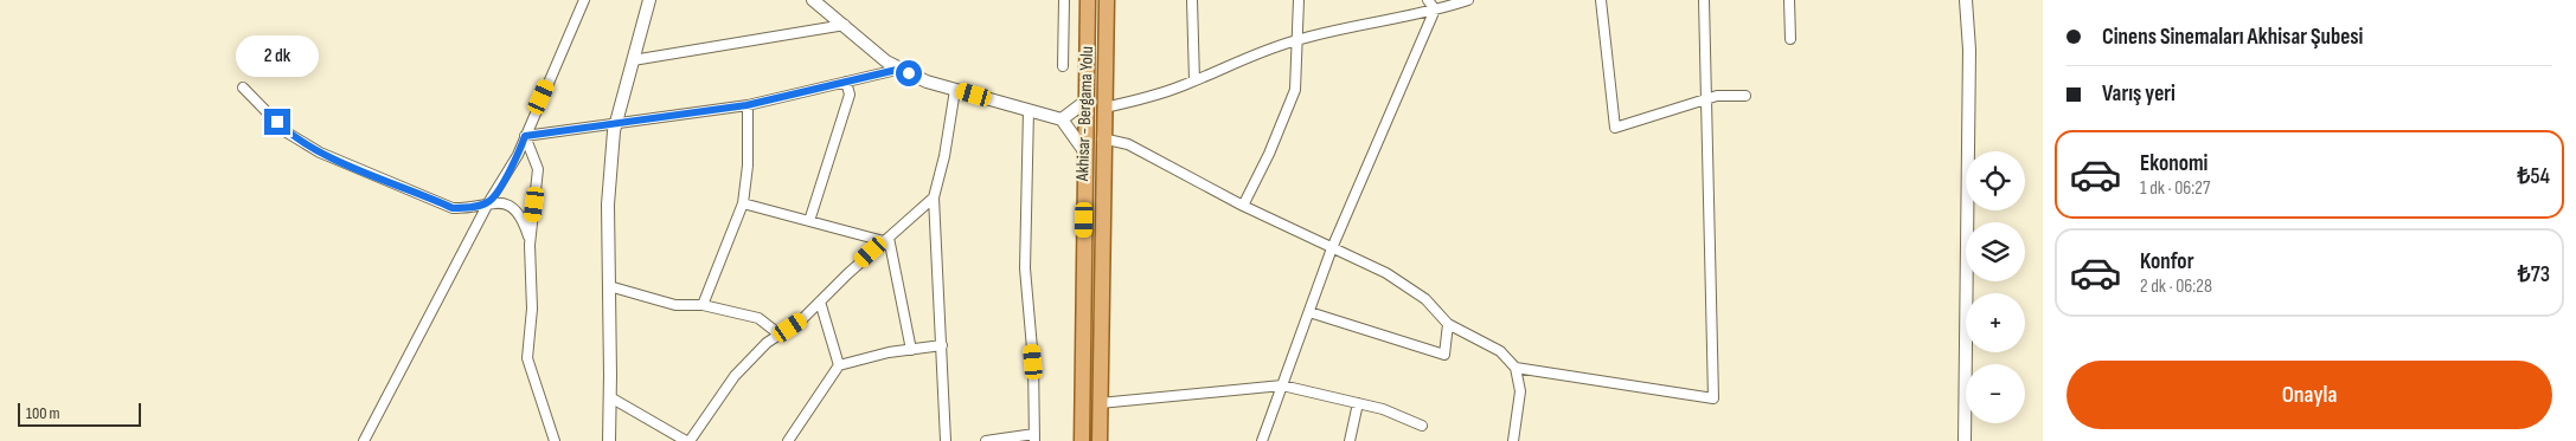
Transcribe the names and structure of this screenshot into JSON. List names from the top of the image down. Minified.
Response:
{"streets":{"main road":["Akhisar - Bergama Yolu"]},"scale_bar":"100 m","page":{"banner":["Cinens Sinemaları Akhisar Şubesi","Varış yeri"],"bubble":"2 dk","list":[{"name":"Ekonomi","note":"1 dk · 06:27","value":"₺54"},{"name":"Konfor","note":"2 dk · 06:28","value":"₺73"}],"map_buttons":["+","−"],"buttons":"Onayla","scale":"100 m"}}
